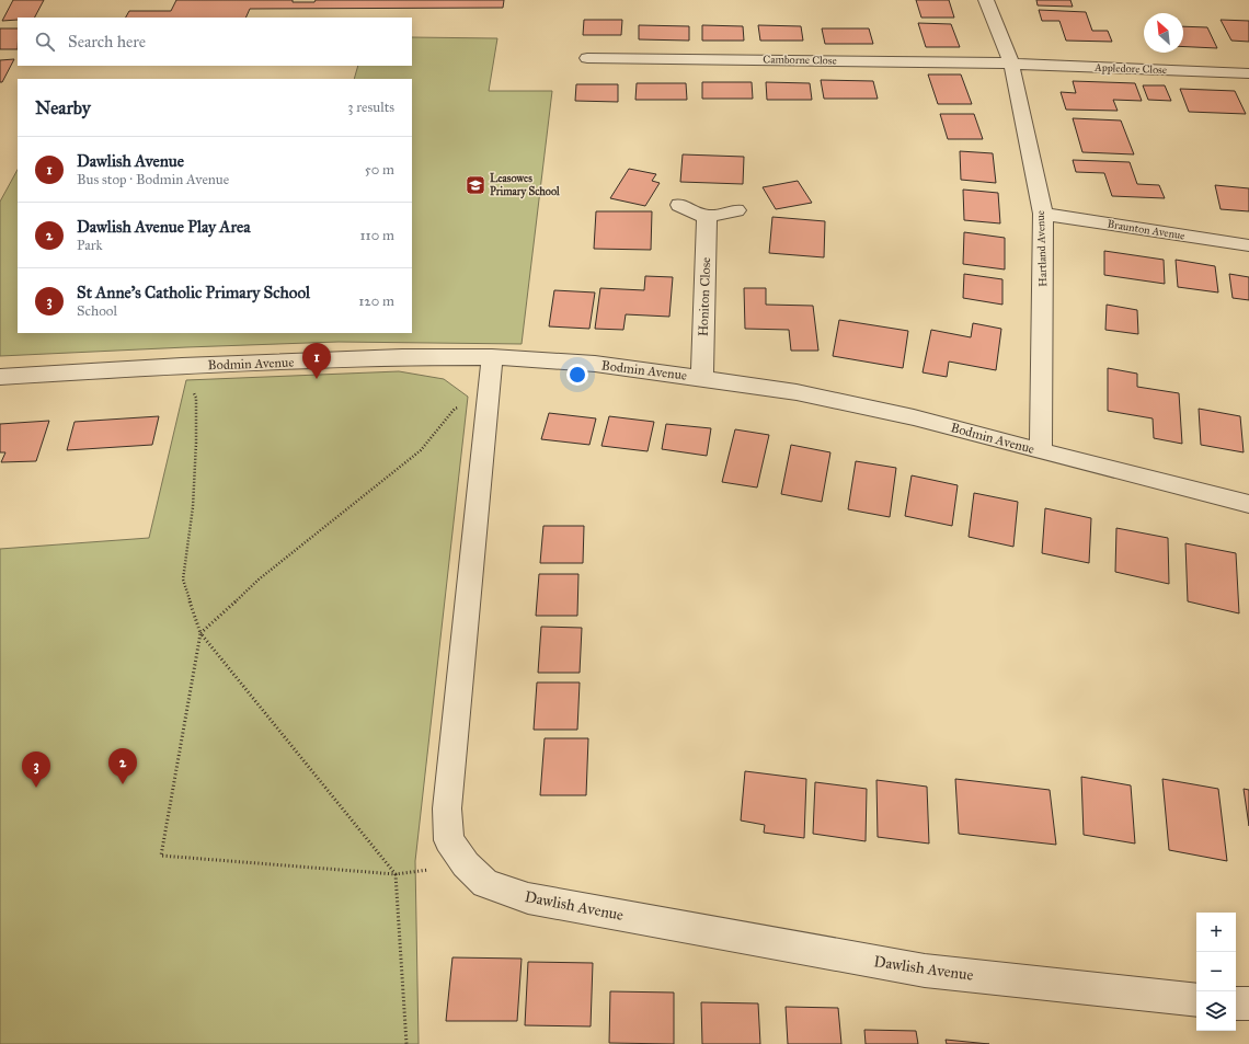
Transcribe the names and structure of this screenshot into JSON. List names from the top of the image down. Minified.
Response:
{"streets":{"street":["Camborne Close","Appledore Close","Braunton Avenue","Hartland Avenue","Honiton Close","Bodmin Avenue","Dawlish Avenue"]},"crossings":[["Camborne Close","Appledore Close"],["Camborne Close","Hartland Avenue"],["Appledore Close","Hartland Avenue"],["Braunton Avenue","Hartland Avenue"],["Hartland Avenue","Bodmin Avenue"],["Honiton Close","Bodmin Avenue"],["Bodmin Avenue","Dawlish Avenue"]],"places":{"school or university":["Leasowes Primary School"]},"north":"top left","page":{"search":"Search here","heading":["Nearby","3 results"],"list":[{"mark":"1","name":"Dawlish Avenue","note":"Bus stop · Bodmin Avenue","value":"50 m"},{"mark":"2","name":"Dawlish Avenue Play Area","note":"Park","value":"110 m"},{"mark":"3","name":"St Anne's Catholic Primary School","note":"School","value":"120 m"}],"pins":["1","2","3"],"map_buttons":["+","−"]}}
